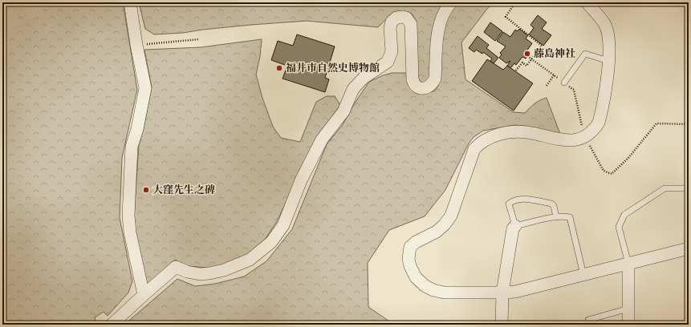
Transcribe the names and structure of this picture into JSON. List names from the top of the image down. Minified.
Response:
{"places":["藤島神社","福井市自然史博物館","大窪先生之碑"]}
